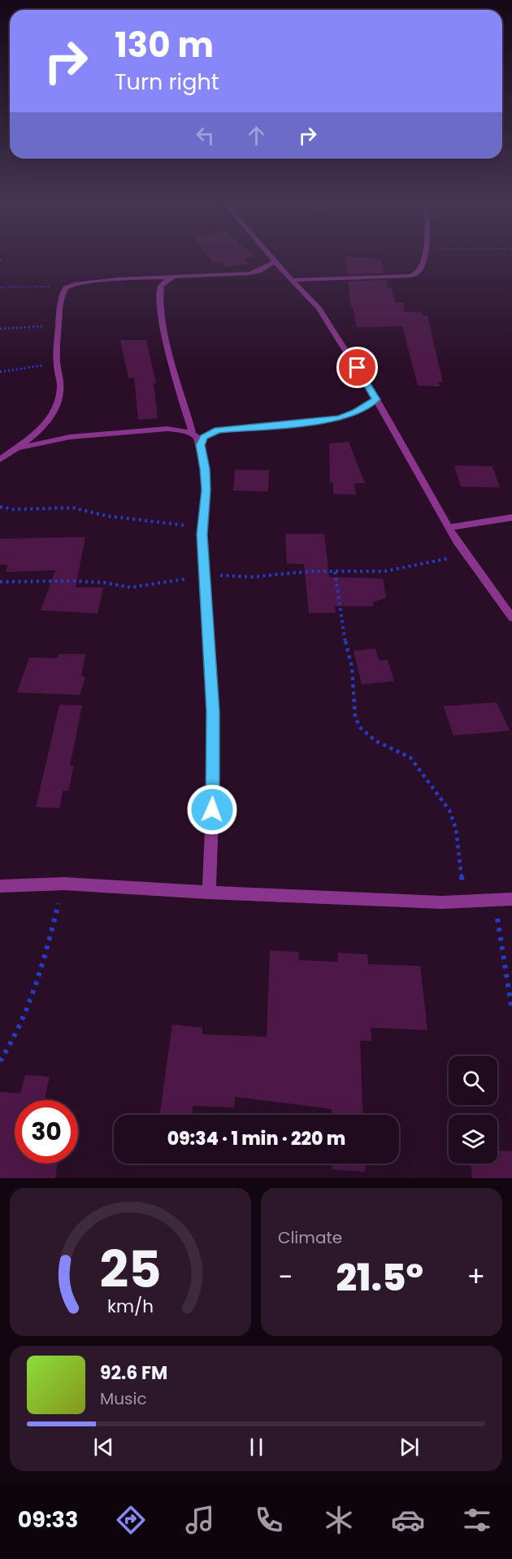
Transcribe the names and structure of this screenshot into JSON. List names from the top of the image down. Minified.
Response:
{"page":{"turn":["130 m","Turn right"],"limit":"30","trip":"09:34 · 1 min · 220 m","tile":"Climate","heat":["−","21.5°","+"],"song":["92.6 FM","Music"],"tabs":"09:33","gauge":["25","km/h"]}}
